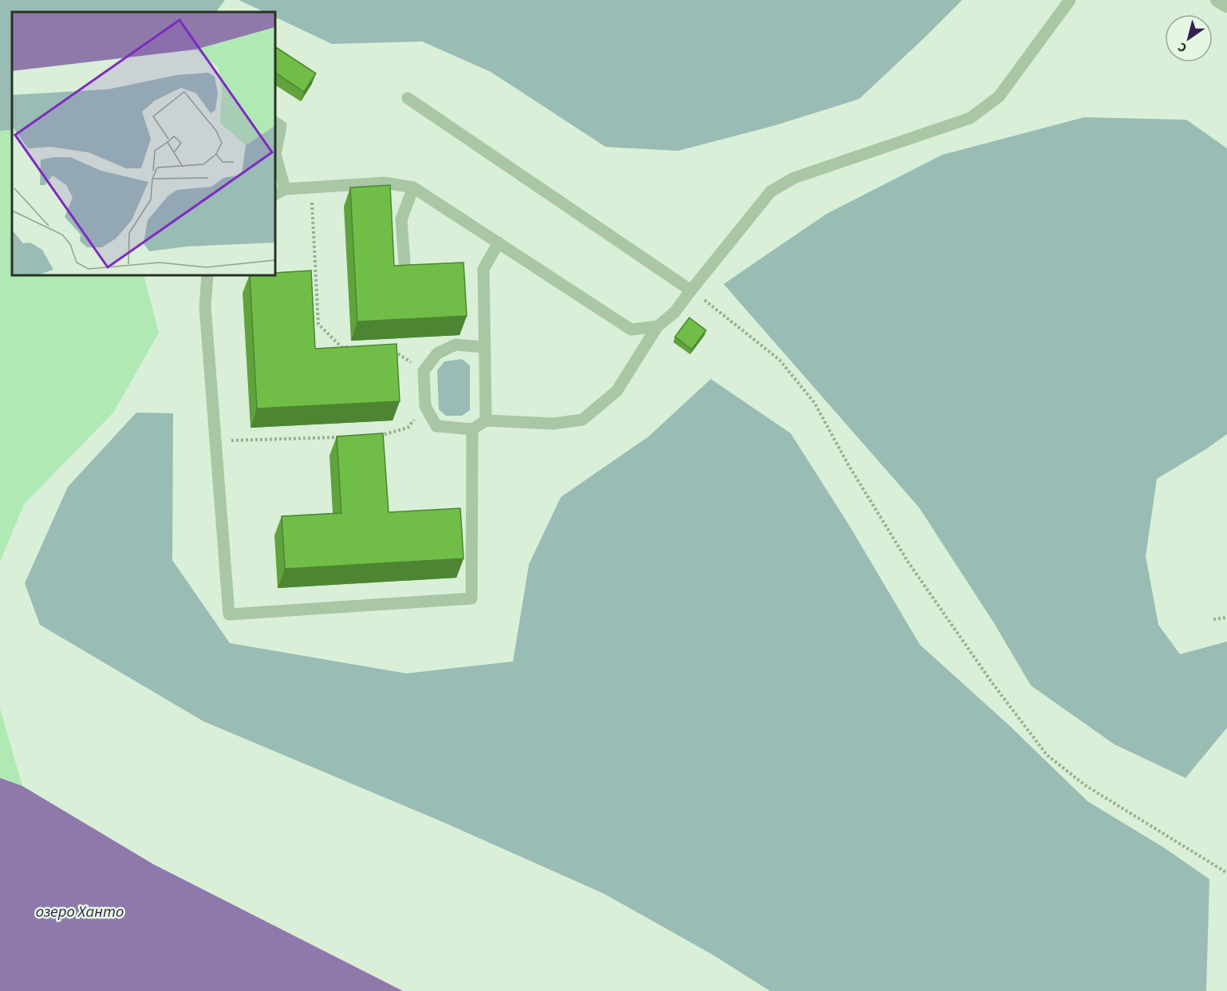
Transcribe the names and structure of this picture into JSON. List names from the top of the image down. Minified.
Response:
{"water":["озеро Ханто"],"north":"bottom left"}
